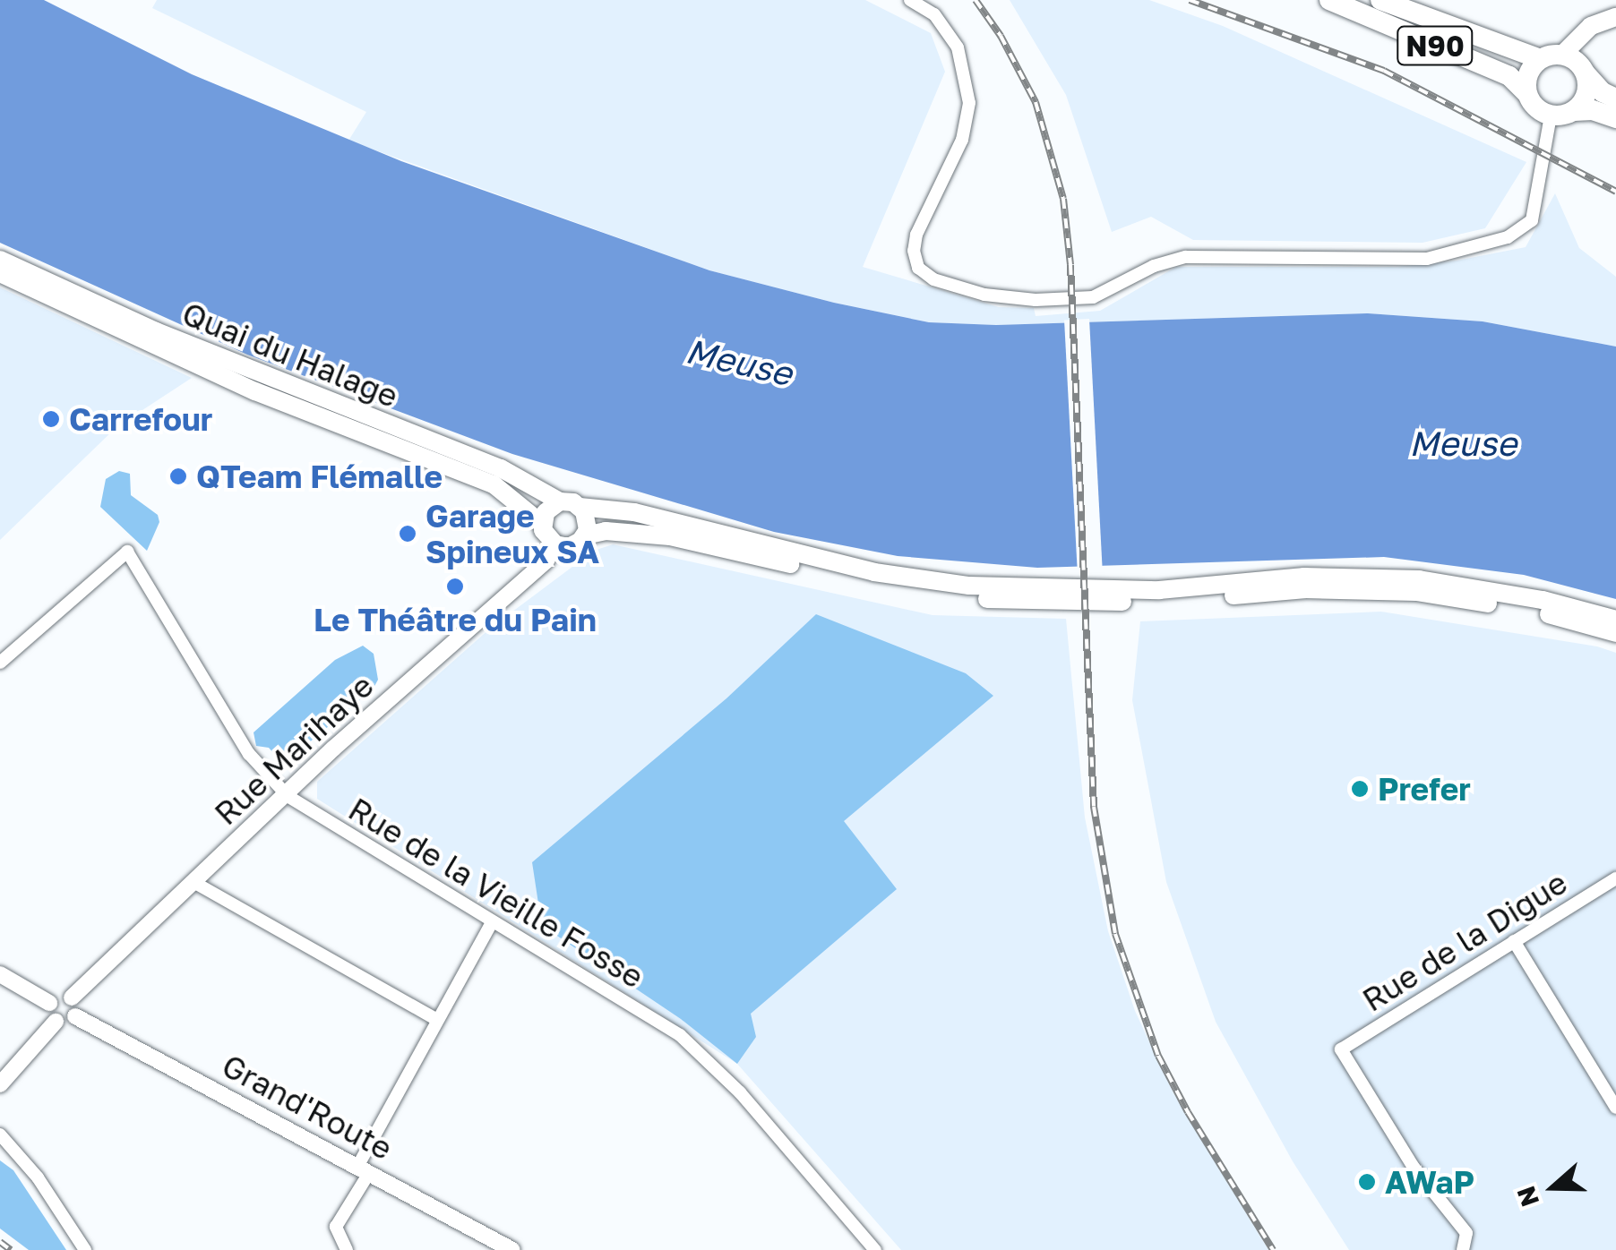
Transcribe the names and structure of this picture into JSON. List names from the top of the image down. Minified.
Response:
{"streets":{"main road":["N90","Quai du Halage"],"street":["Rue Marihaye","Rue de la Vieille Fosse","Rue de la Digue","Grand'Route"]},"crossings":[["Quai du Halage","Rue Marihaye"],["Rue Marihaye","Rue de la Vieille Fosse"],["Rue Marihaye","Grand'Route"]],"water":["Meuse"],"places":["Carrefour","QTeam Flémalle","Garage Spineux SA","Le Théâtre du Pain","Prefer","AWaP"],"north":"left"}
